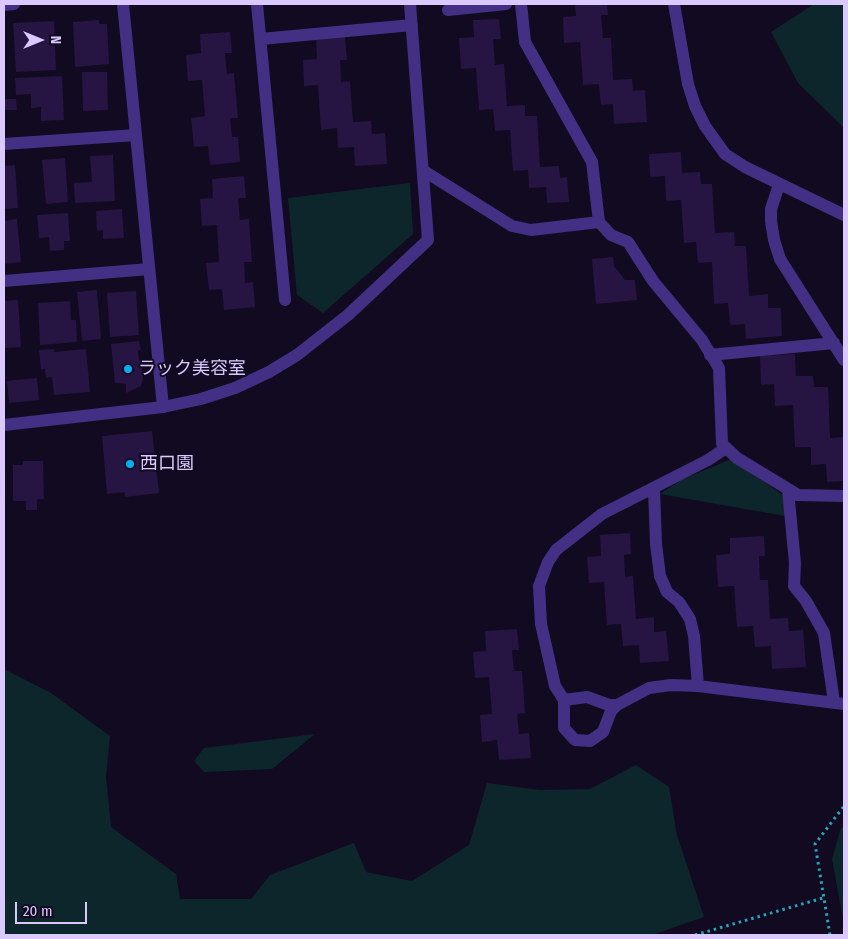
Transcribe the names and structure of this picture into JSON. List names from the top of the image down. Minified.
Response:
{"places":["ラック美容室","西口園"],"scale_bar":"20 m","north":"right"}
